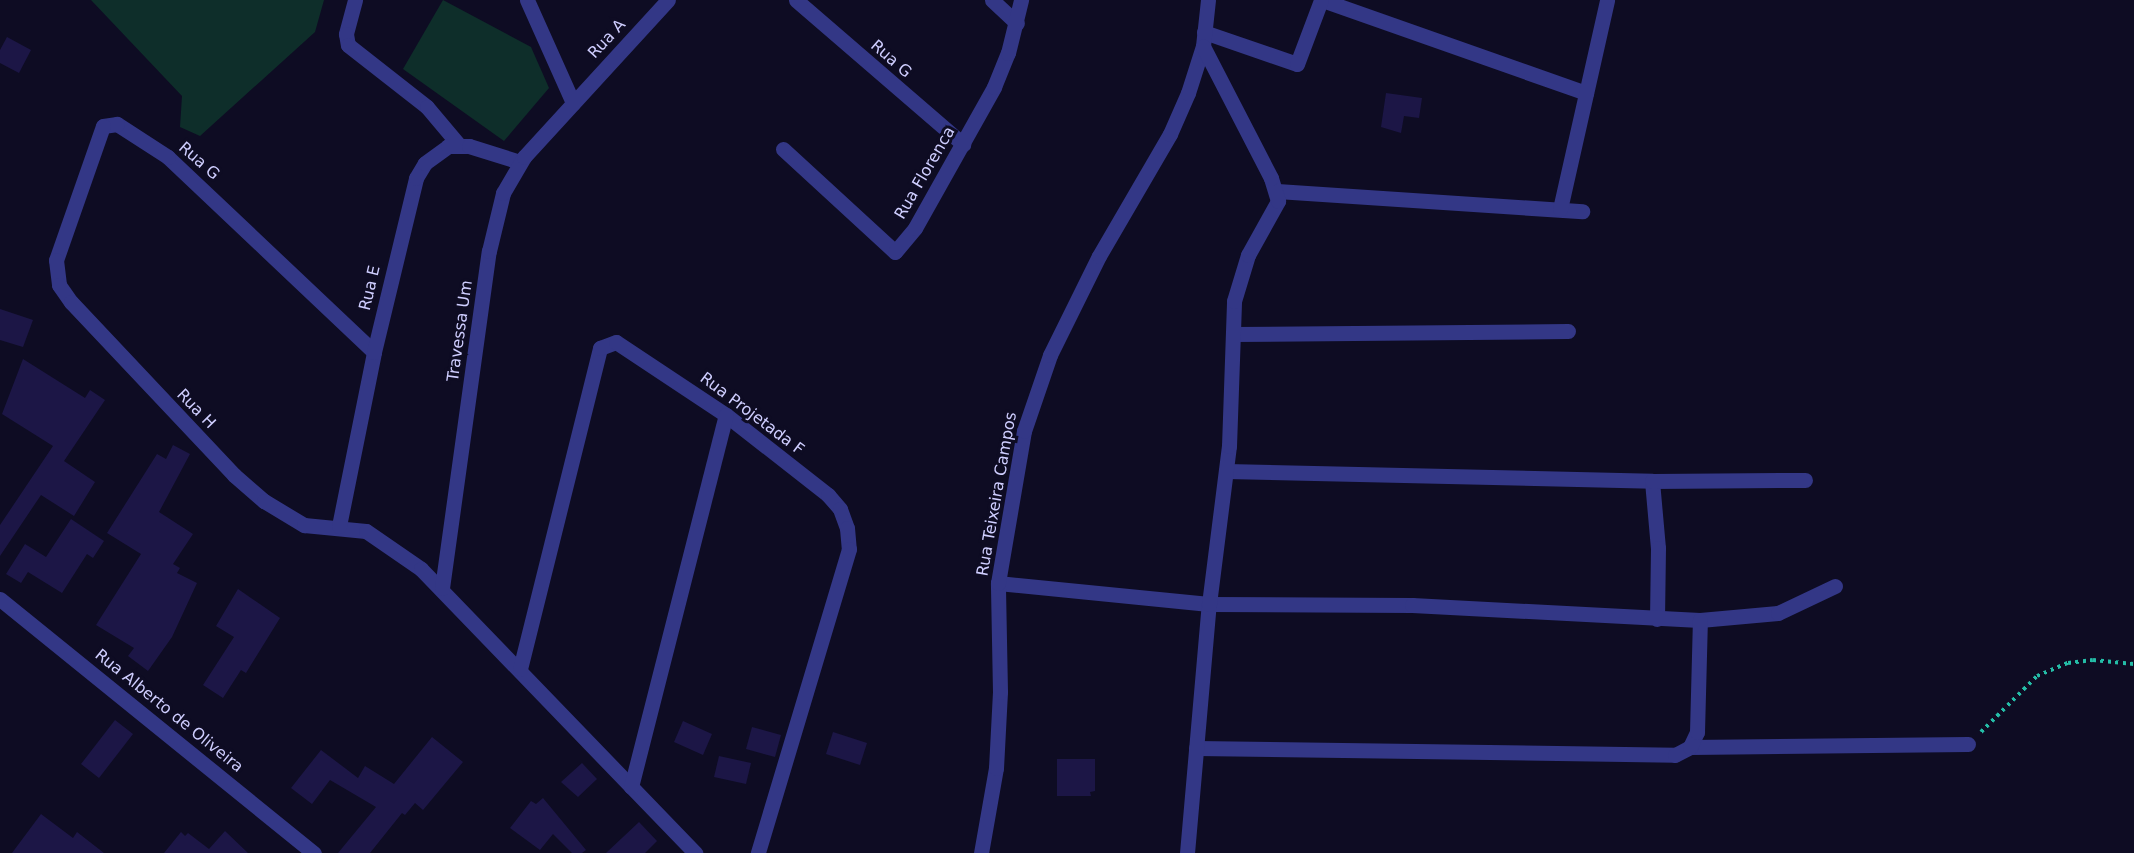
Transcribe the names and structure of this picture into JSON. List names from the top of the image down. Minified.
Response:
{"streets":{"street":["Rua A","Rua G","Rua Florenca","Rua E","Travessa Um","Rua H","Rua Projetada F","Rua Teixeira Campos","Rua Alberto de Oliveira"]},"crossings":[["Rua A","Travessa Um"],["Rua G","Rua Florenca"],["Rua G","Rua E"],["Rua G","Rua H"],["Rua E","Rua H"],["Travessa Um","Rua H"],["Rua H","Rua Projetada F"]]}
